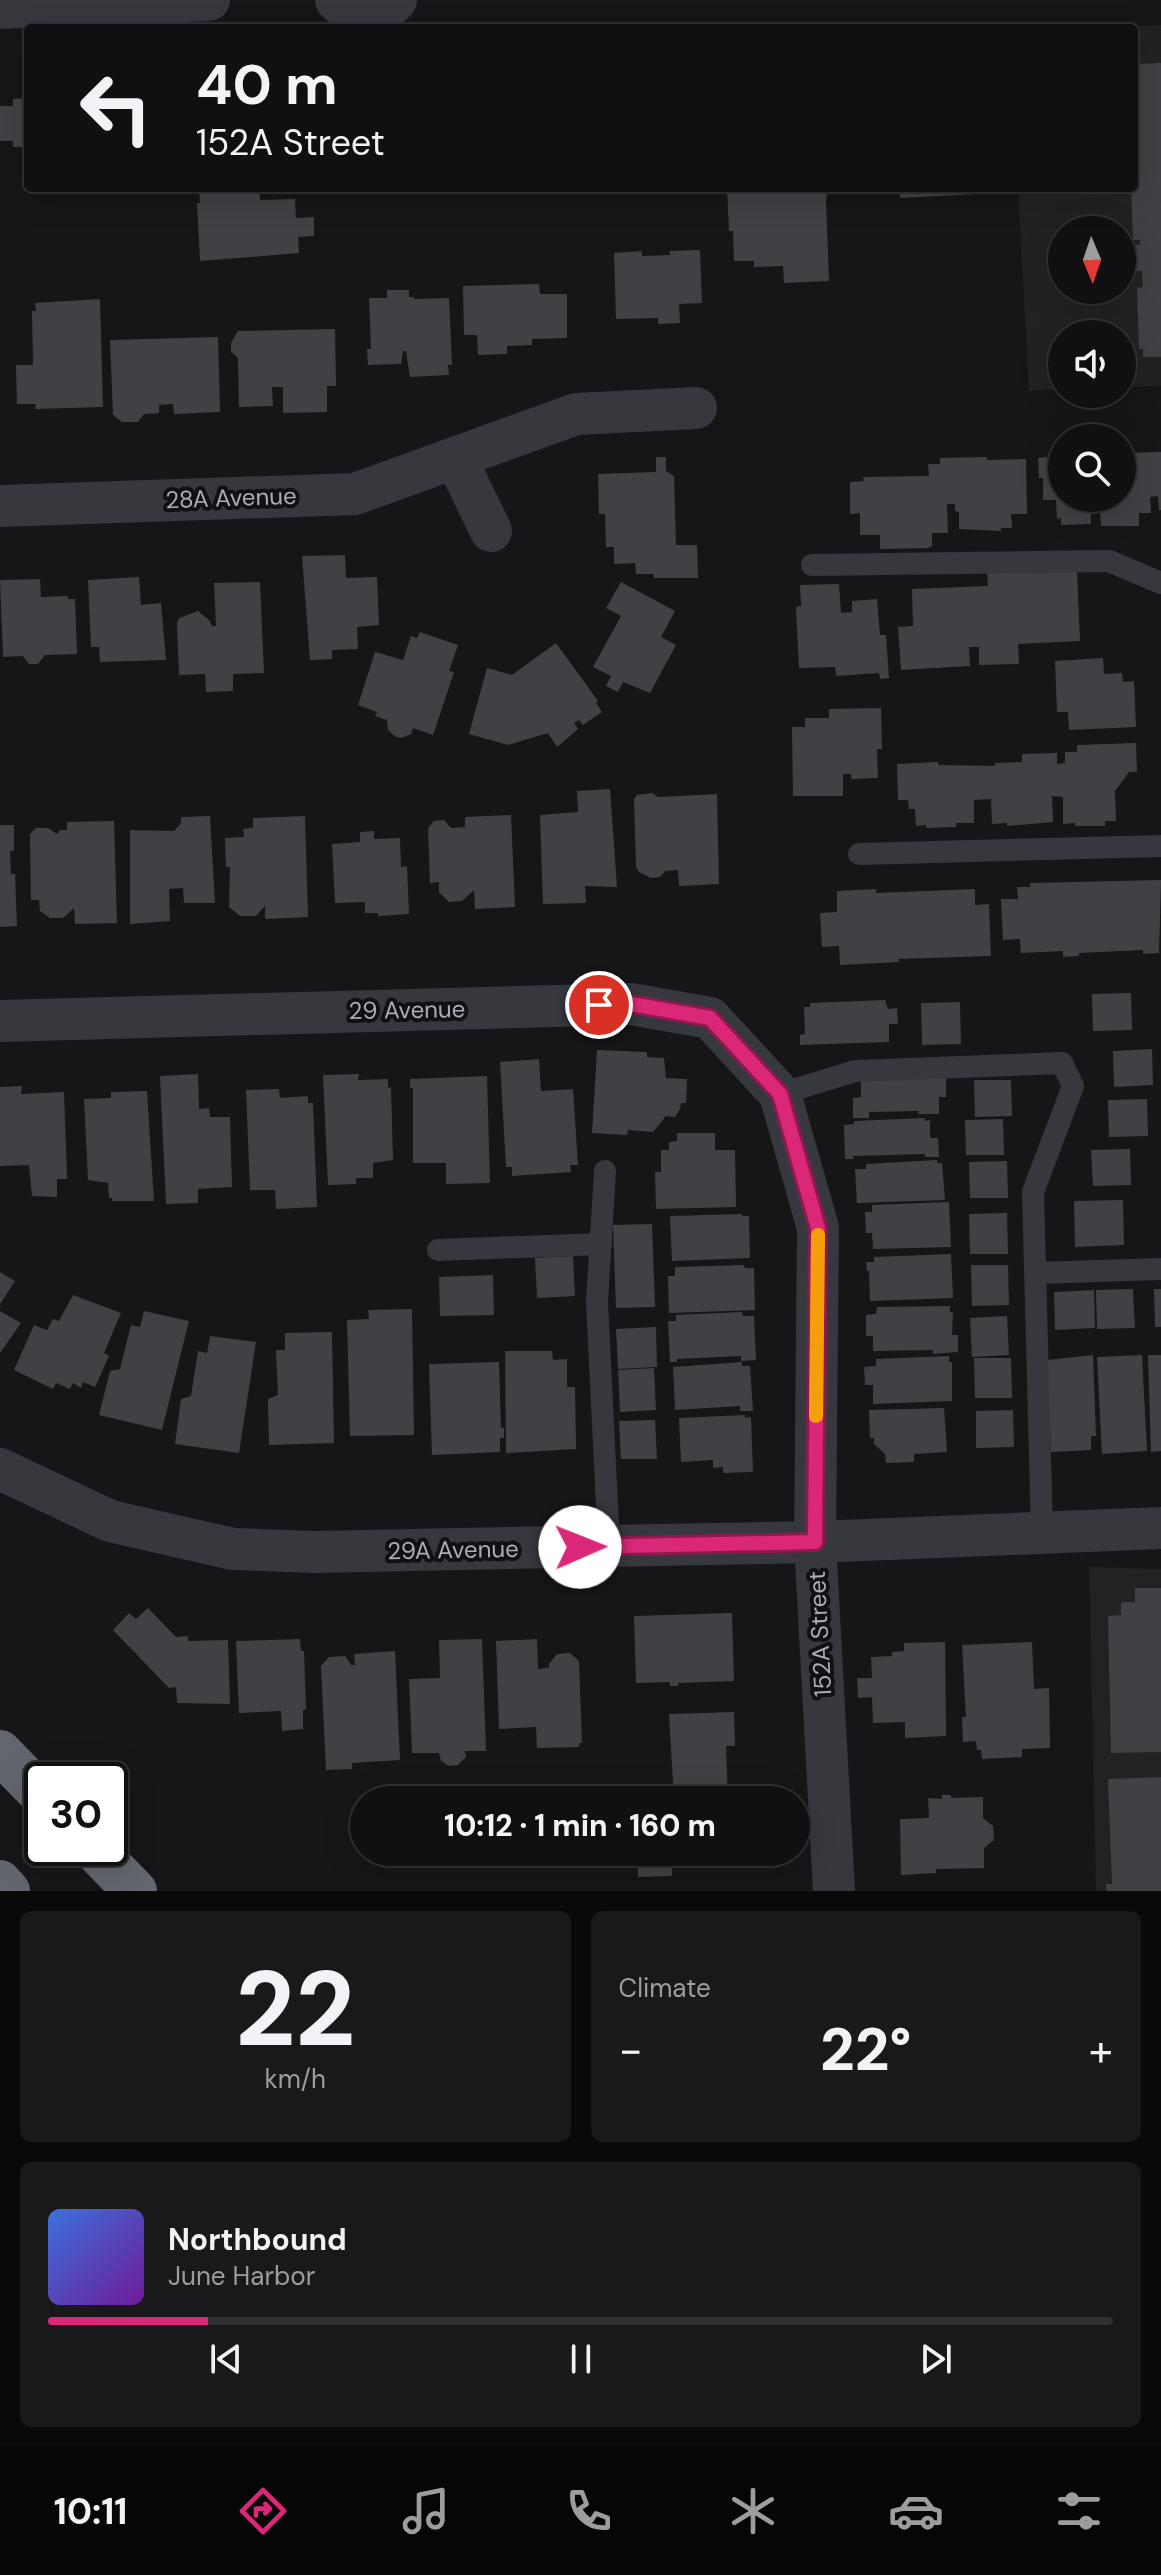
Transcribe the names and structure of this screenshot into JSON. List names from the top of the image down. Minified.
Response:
{"streets":{"street":["28A Avenue","29 Avenue","29A Avenue","152A Street"]},"crossings":[["29 Avenue","152A Street"],["29A Avenue","152A Street"]],"north":"bottom","page":{"turn":["40 m","152A Street"],"limit":"30","trip":"10:12 · 1 min · 160 m","tile":[["22","km/h"],"Climate"],"heat":["−","22°","+"],"song":["Northbound","June Harbor"],"tabs":"10:11"}}
